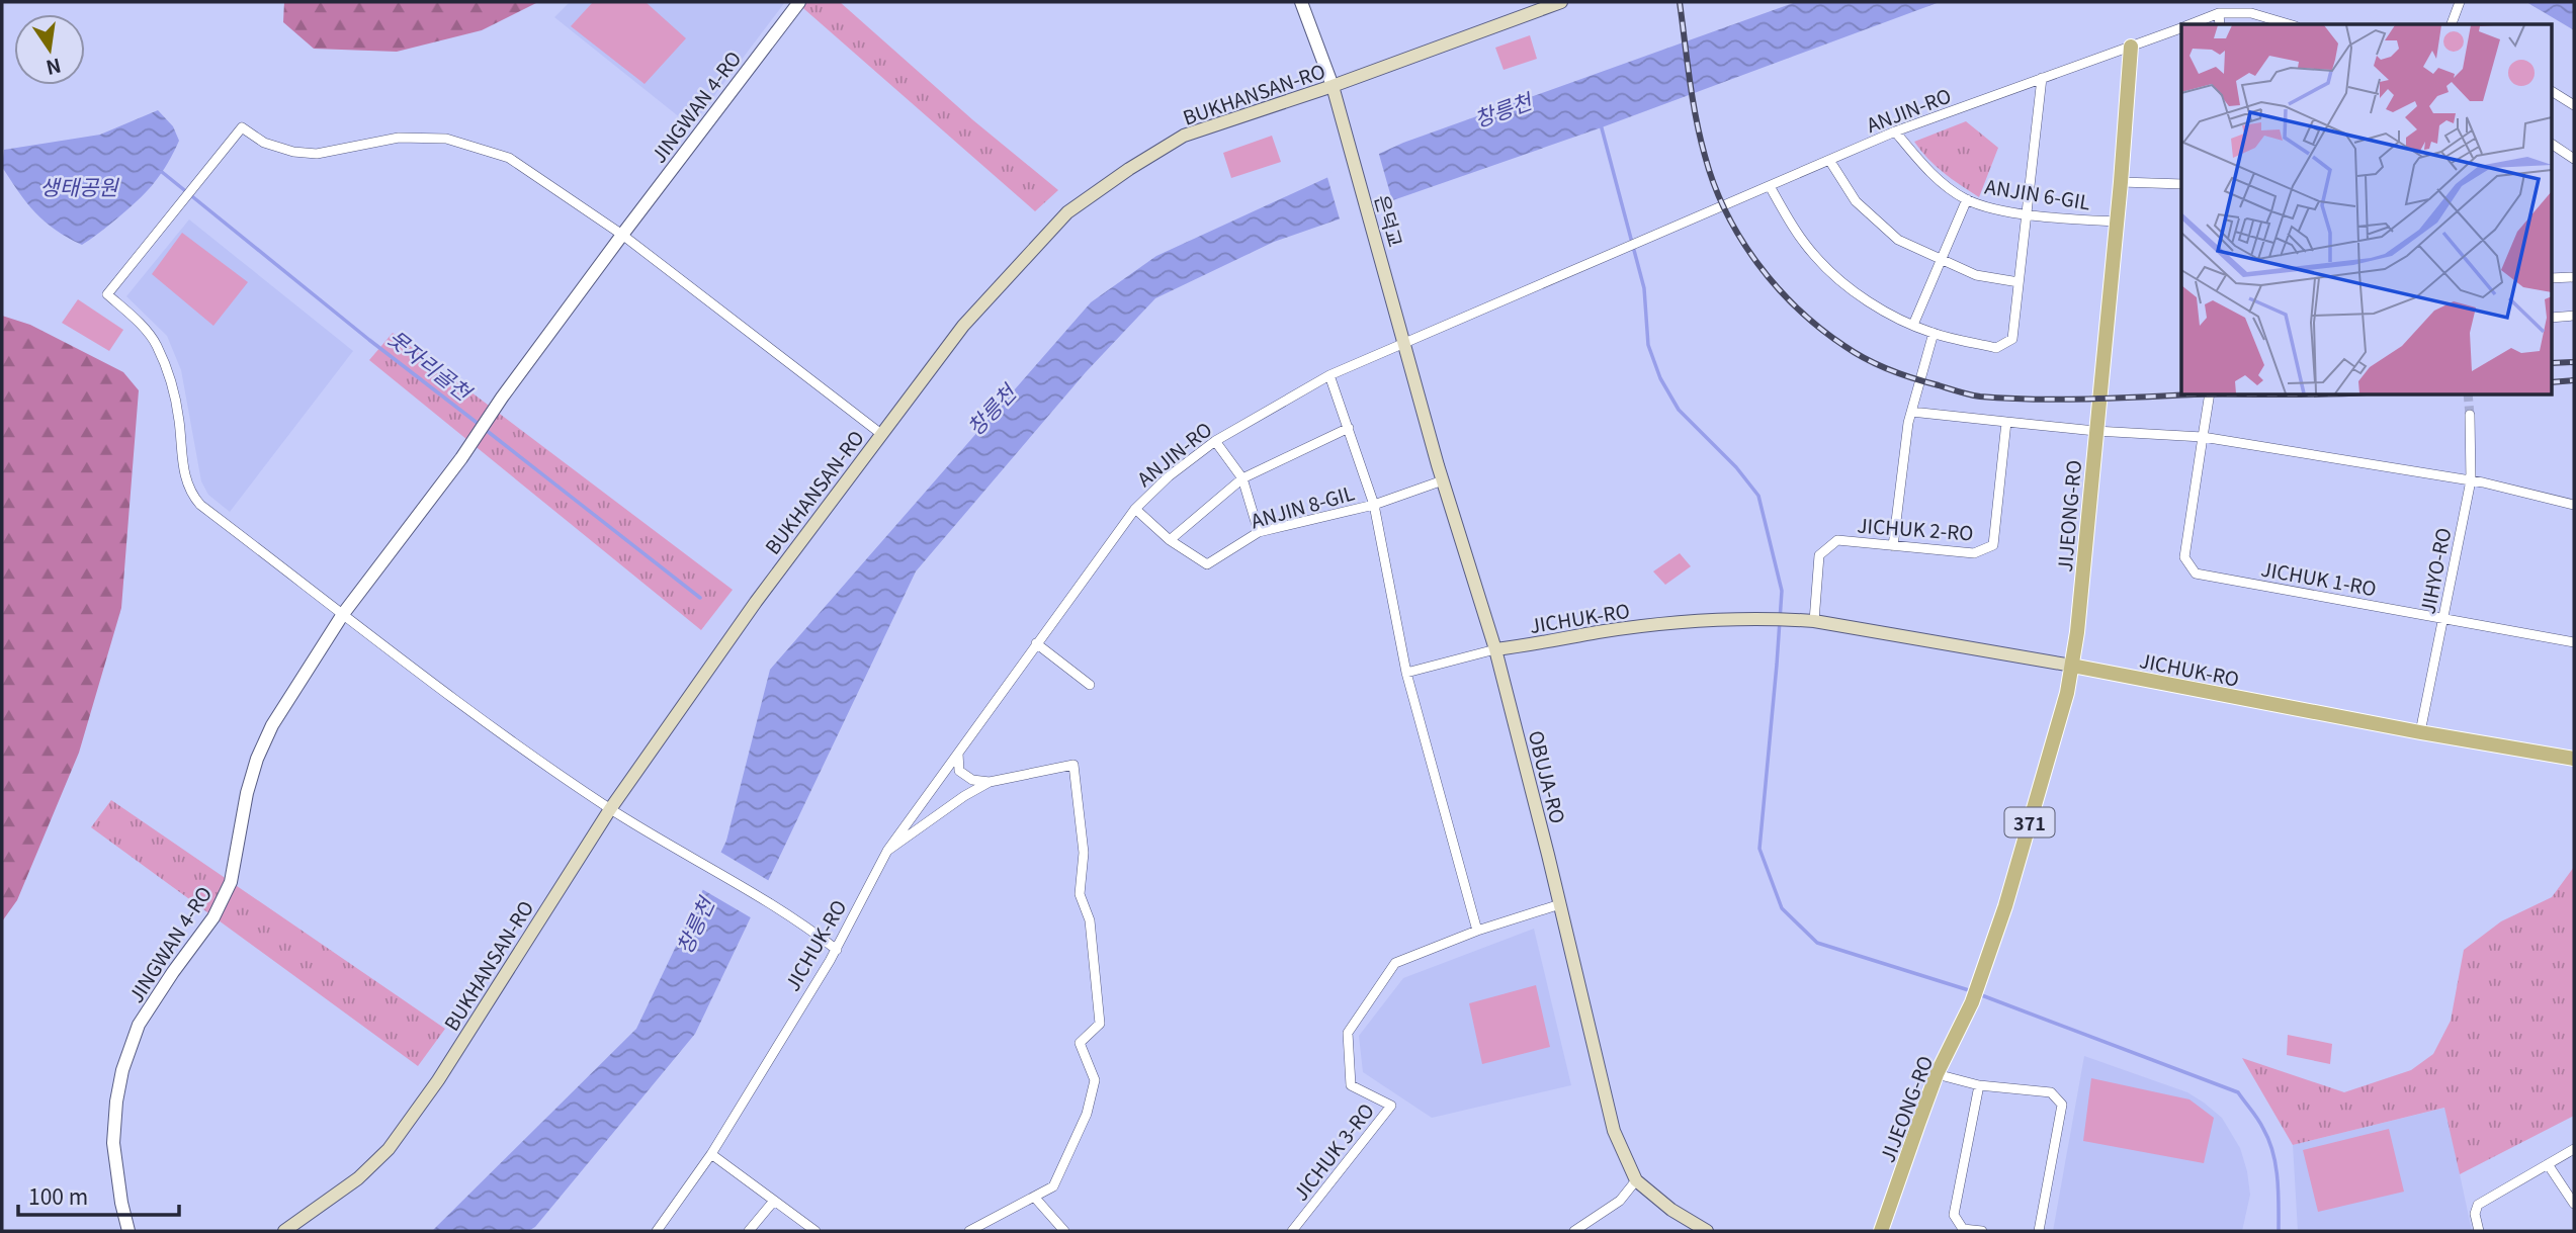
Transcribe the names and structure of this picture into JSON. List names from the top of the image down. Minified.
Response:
{"streets":{"main road":["BUKHANSAN-RO","은덕교","JIJEONG-RO","JICHUK-RO","OBUJA-RO","371"],"street":["JINGWAN 4-RO","ANJIN-RO","ANJIN 6-GIL","ANJIN 8-GIL","JICHUK 2-RO","JIHYO-RO","JICHUK 1-RO","JICHUK 3-RO"]},"crossings":[["BUKHANSAN-RO","은덕교"],["ANJIN-RO","ANJIN 6-GIL"],["ANJIN-RO","ANJIN 8-GIL"],["ANJIN-RO","JIJEONG-RO"],["ANJIN-RO","JICHUK-RO"],["ANJIN-RO","OBUJA-RO"],["ANJIN 6-GIL","JIJEONG-RO"],["은덕교","OBUJA-RO"],["ANJIN 8-GIL","JICHUK-RO"],["ANJIN 8-GIL","OBUJA-RO"],["JIJEONG-RO","JICHUK-RO"],["JICHUK 2-RO","JICHUK-RO"],["JIHYO-RO","JICHUK 1-RO"],["JIHYO-RO","JICHUK-RO"],["JICHUK-RO","OBUJA-RO"],["OBUJA-RO","JICHUK 3-RO"]],"water":["창릉천","생태공원","못자리골천"],"scale_bar":"100 m","north":"bottom"}
